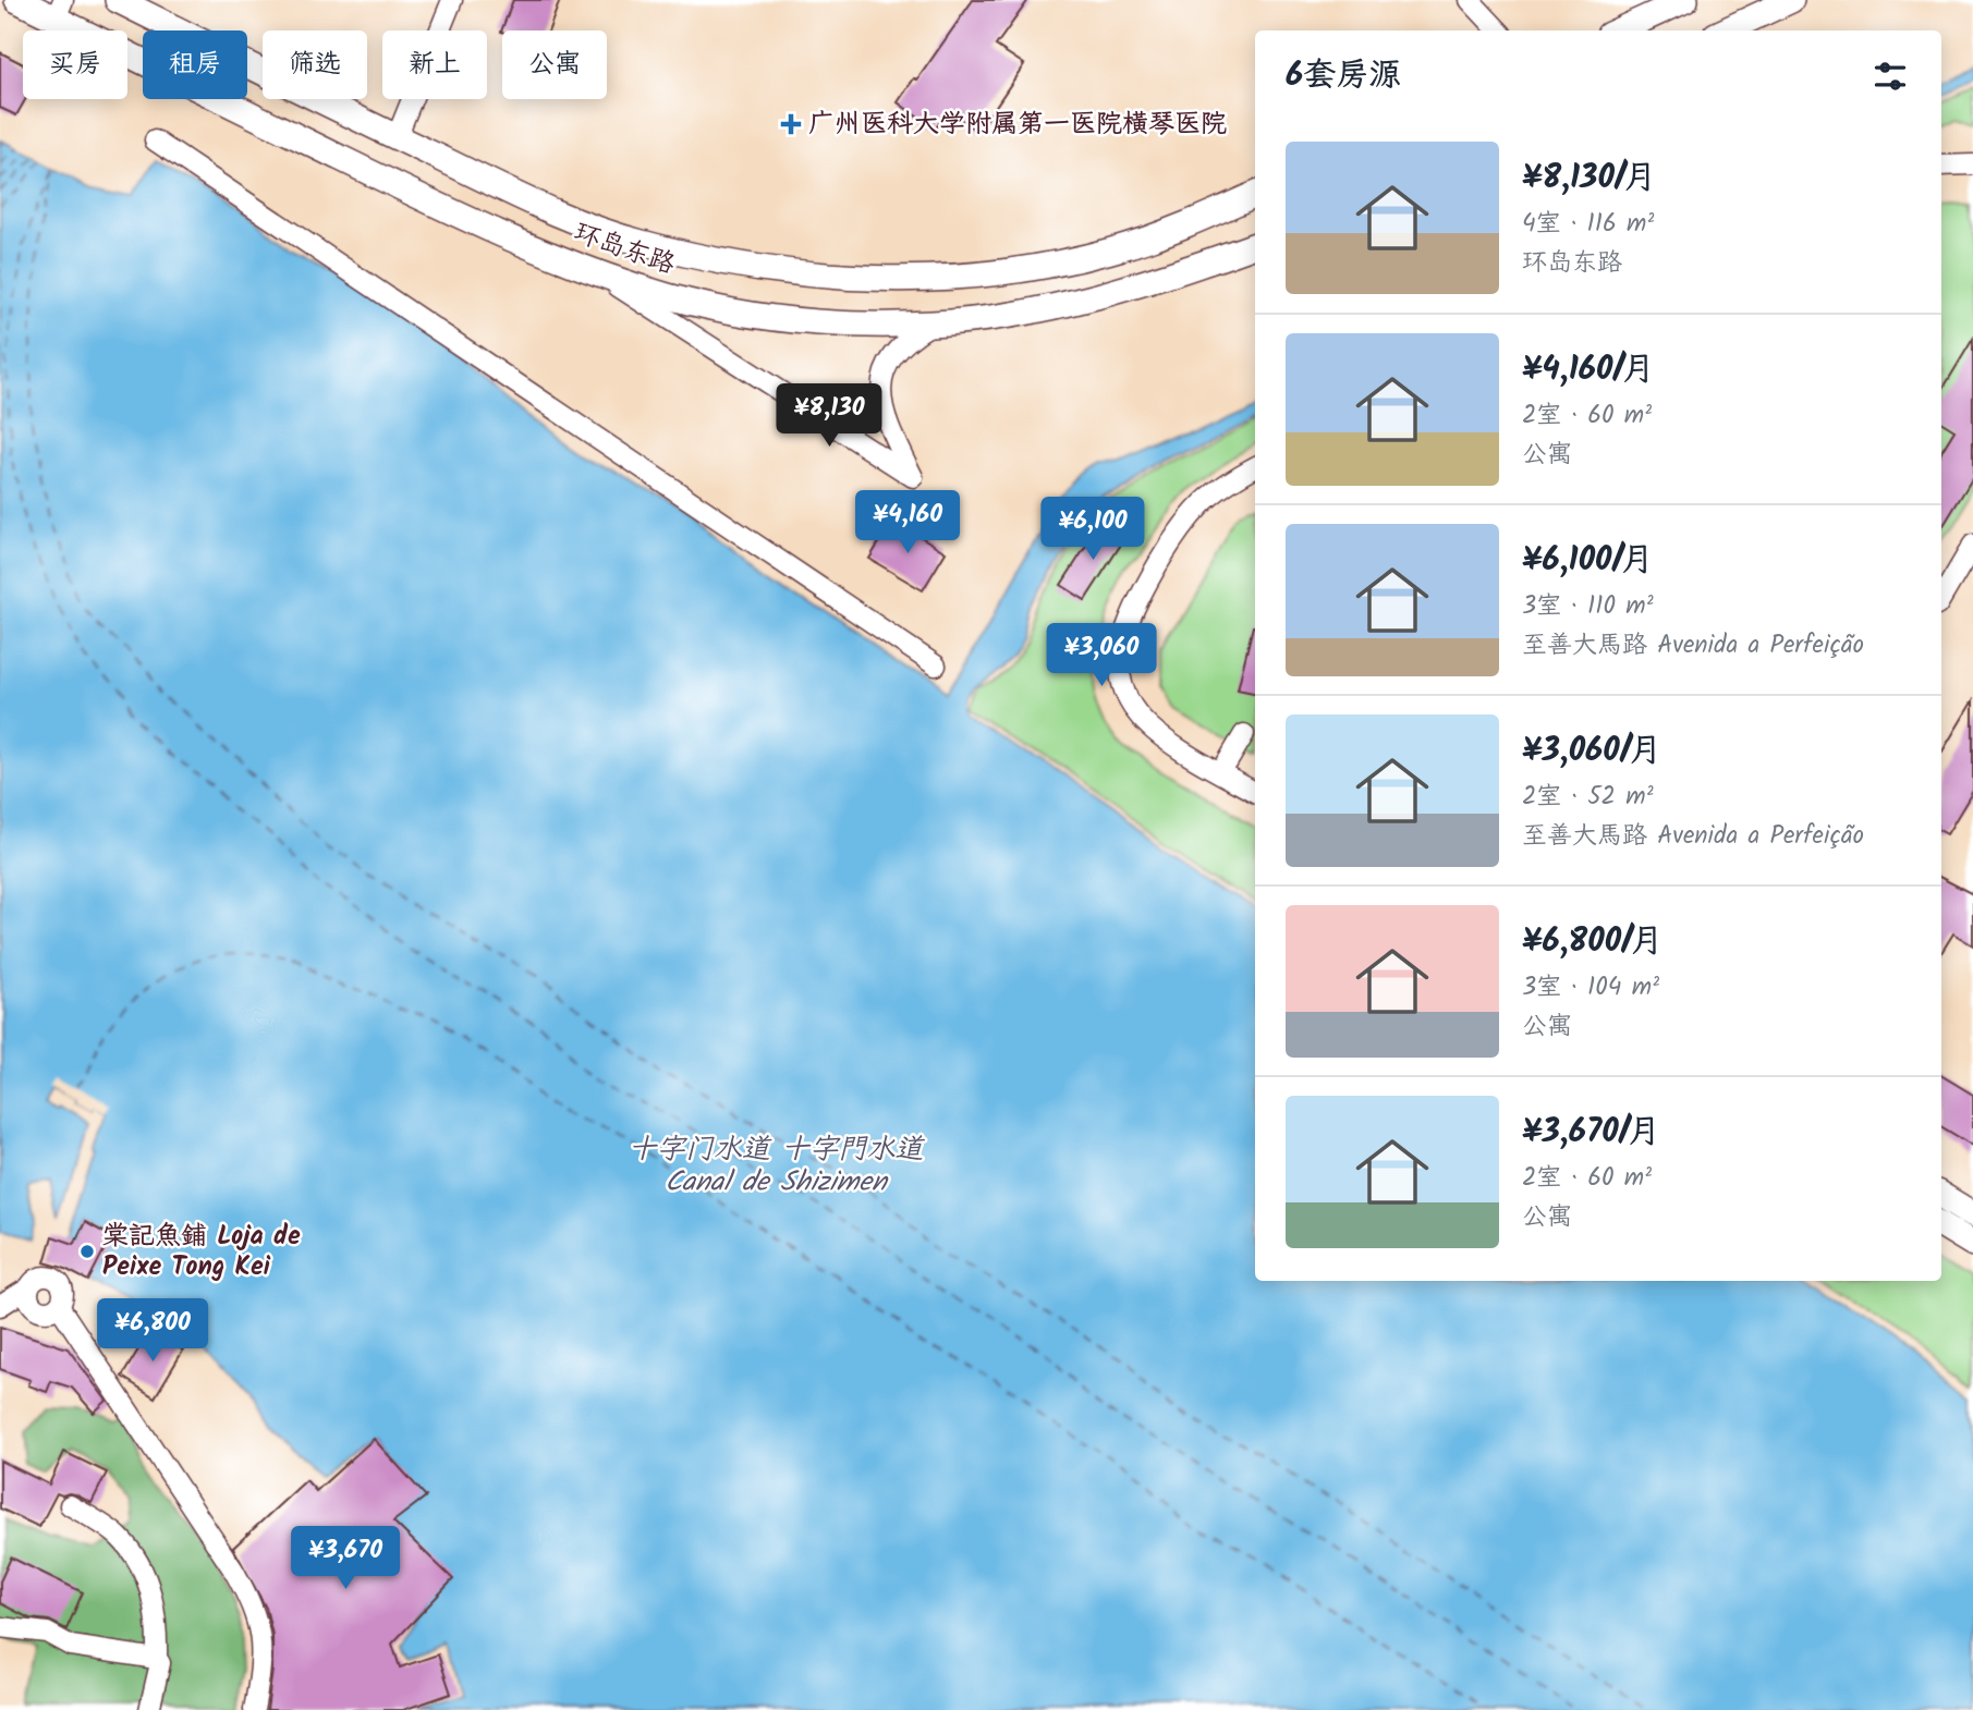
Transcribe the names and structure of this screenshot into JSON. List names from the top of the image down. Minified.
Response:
{"streets":{"main road":["环岛东路"]},"water":["十字门水道 十字門水道 Canal de Shizimen"],"places":{"health":["广州医科大学附属第一医院横琴医院"],"other":["棠記魚鋪 Loja de Peixe Tong Kei"]},"page":{"chip":["买房","租房","筛选","新上","公寓"],"heading":"6套房源","list":[{"name":"¥8,130/月","note":"4室 · 116 m² · 环岛东路"},{"name":"¥4,160/月","note":"2室 · 60 m² · 公寓"},{"name":"¥6,100/月","note":"3室 · 110 m² · 至善大馬路 Avenida a Perfeição"},{"name":"¥3,060/月","note":"2室 · 52 m² · 至善大馬路 Avenida a Perfeição"},{"name":"¥6,800/月","note":"3室 · 104 m² · 公寓"},{"name":"¥3,670/月","note":"2室 · 60 m² · 公寓"}],"price":["¥8,130","¥4,160","¥6,100","¥3,060","¥6,800","¥3,670"]}}
